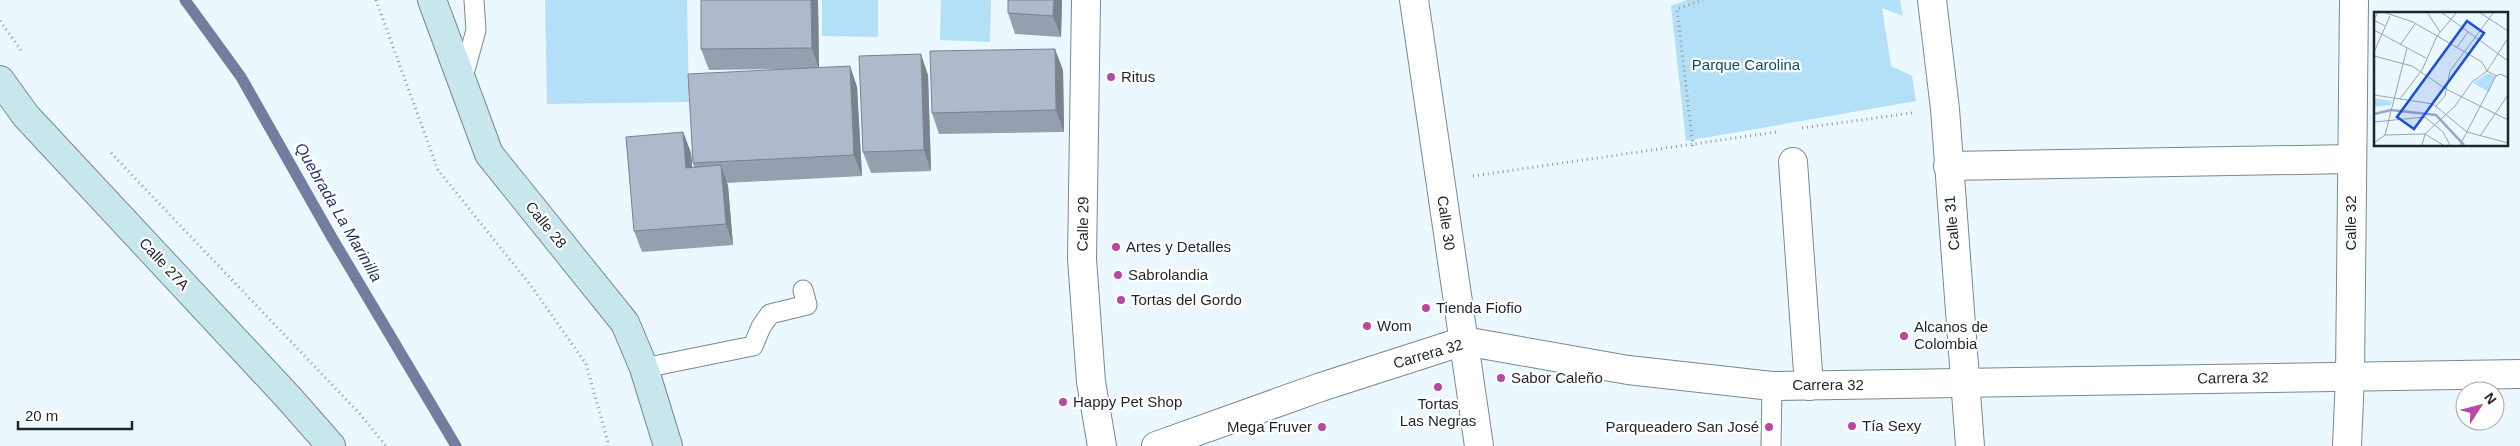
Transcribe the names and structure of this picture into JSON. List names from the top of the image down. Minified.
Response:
{"streets":{"main road":["Calle 28","Calle 27A"],"street":["Calle 30","Calle 31","Calle 32","Calle 29","Carrera 32"]},"crossings":[["Calle 30","Carrera 32"],["Calle 31","Carrera 32"],["Calle 32","Carrera 32"]],"water":["Quebrada La Marinilla"],"parks":["Parque Carolina"],"places":["Ritus","Artes y Detalles","Sabrolandia","Tortas del Gordo","Tienda Fiofio","Wom","Alcanos de Colombia","Sabor Caleño","Tortas Las Negras","Happy Pet Shop","Tía Sexy","Mega Fruver","Parqueadero San José"],"scale_bar":"20 m","north":"top right"}
